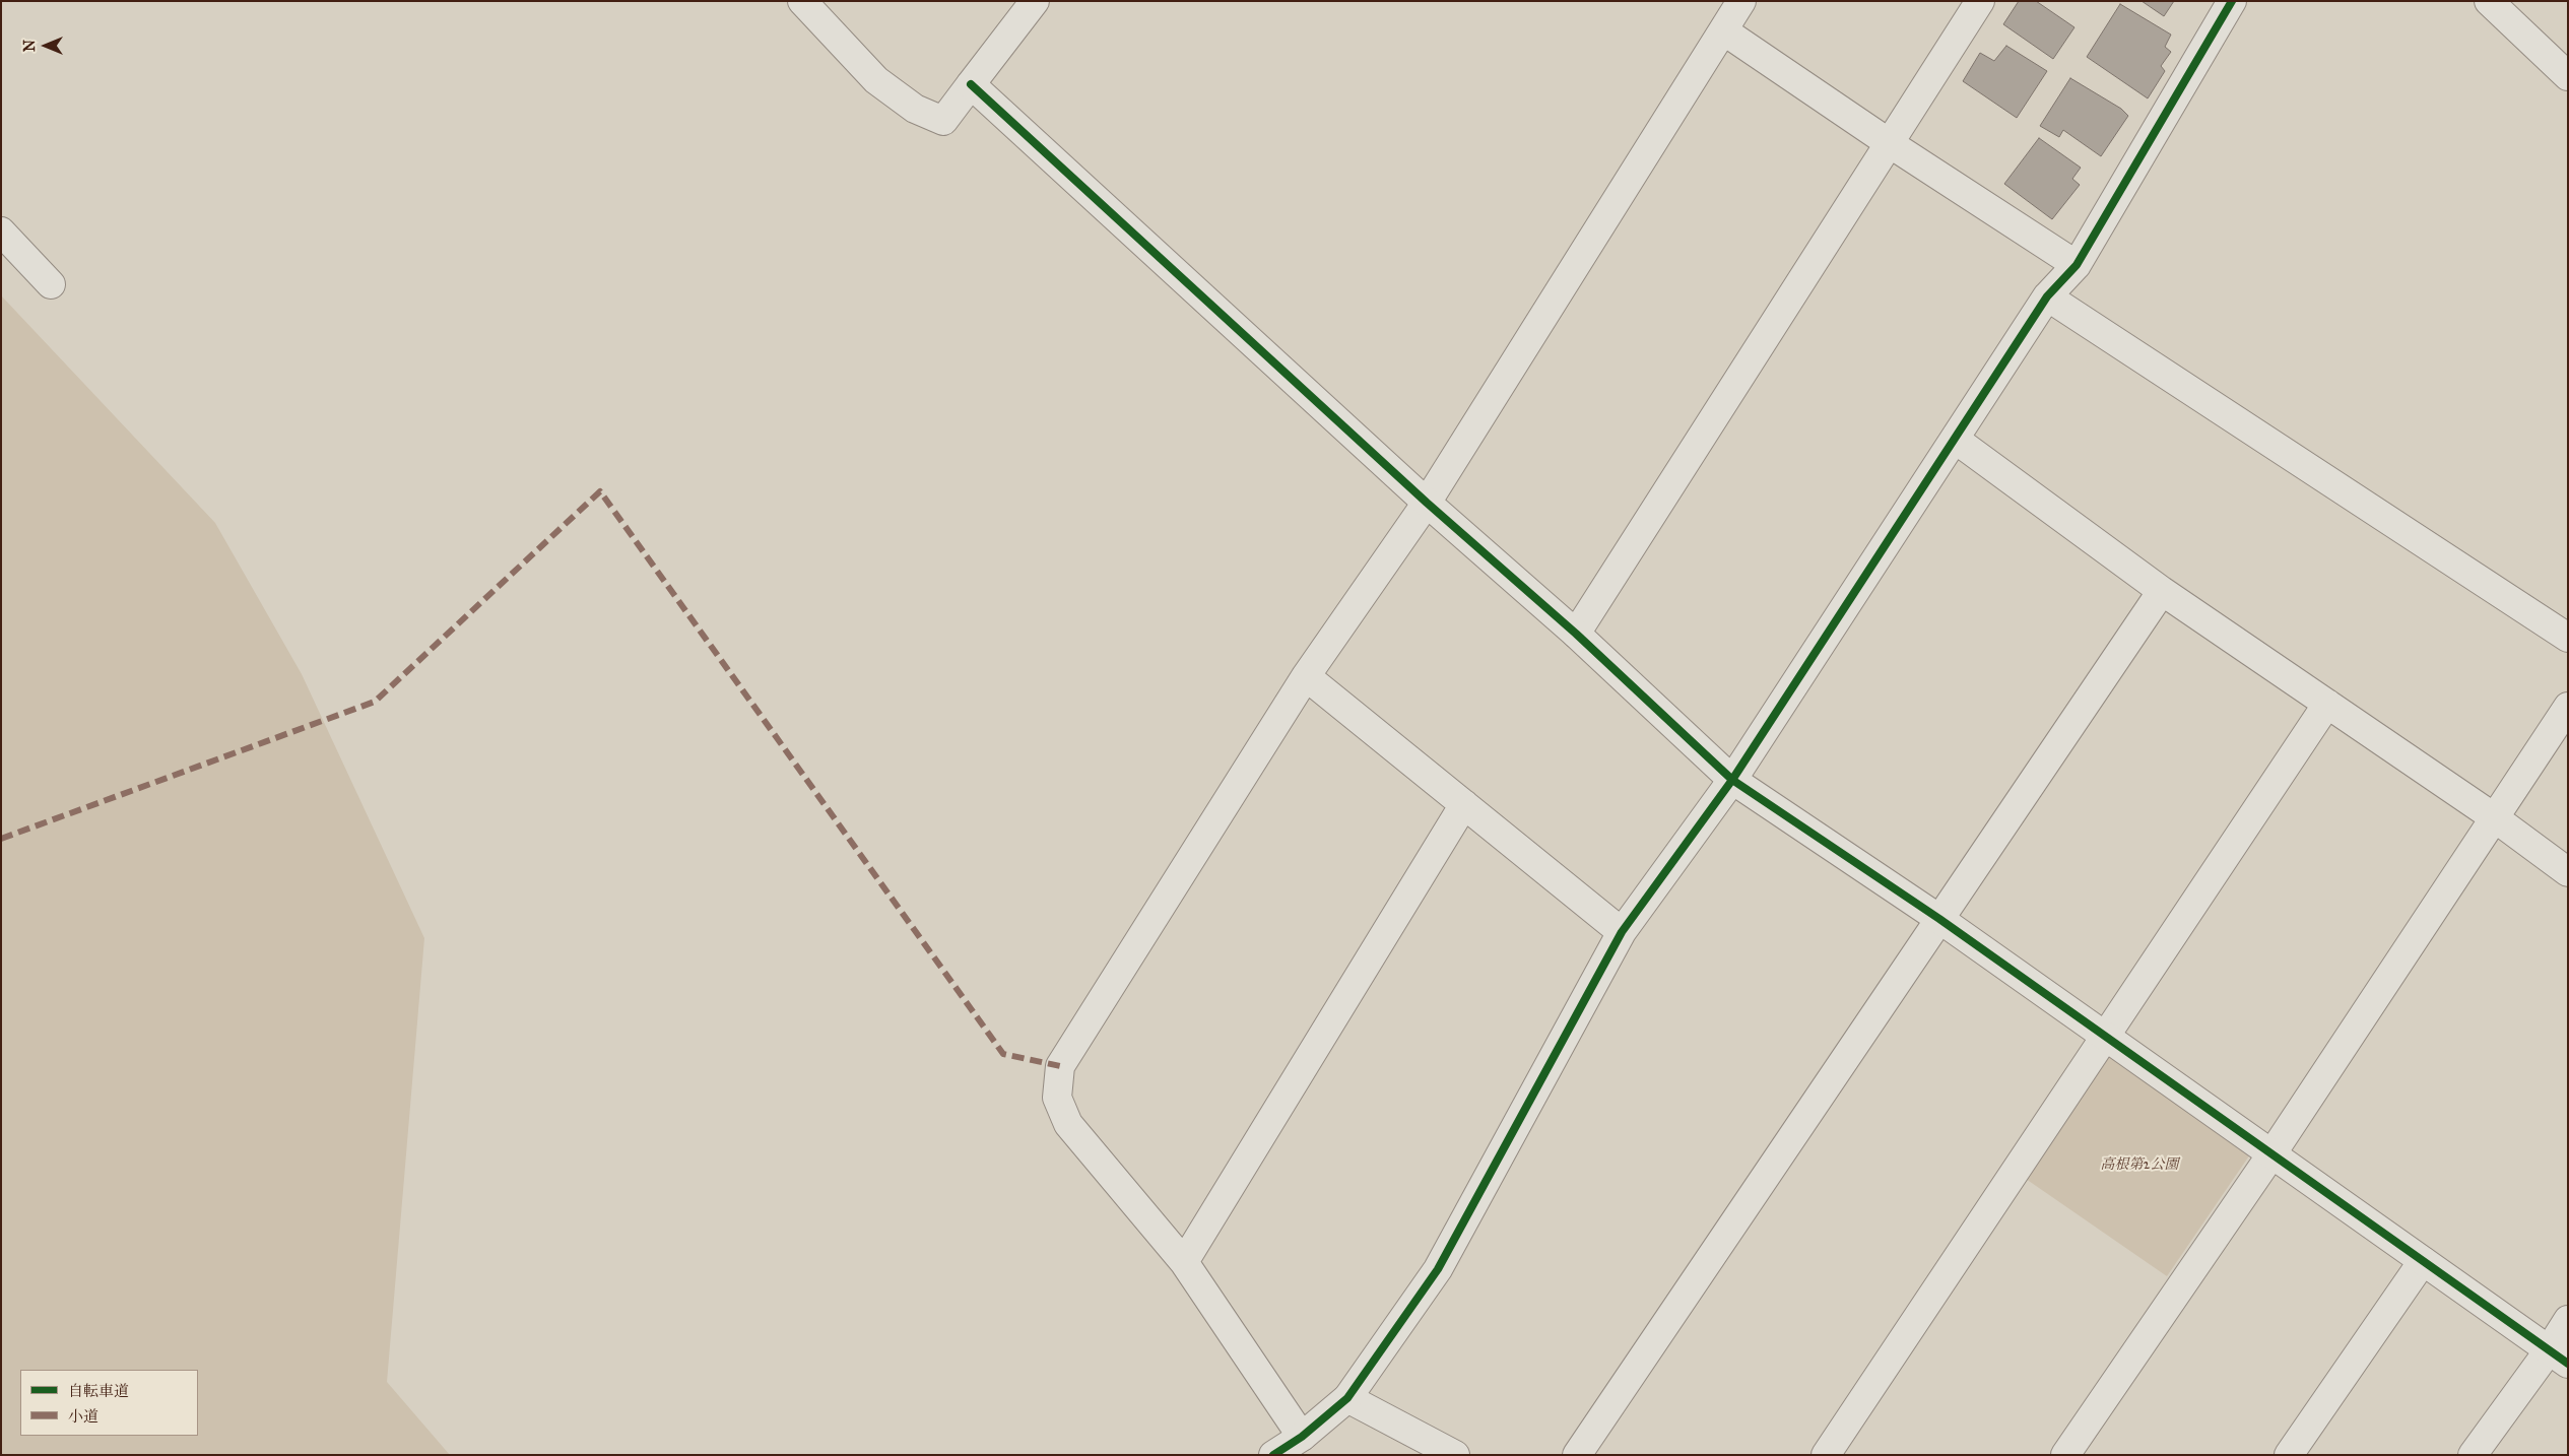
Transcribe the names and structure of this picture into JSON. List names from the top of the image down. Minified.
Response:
{"parks":["高根第2公園"],"legend":["自転車道","小道"],"north":"left"}
